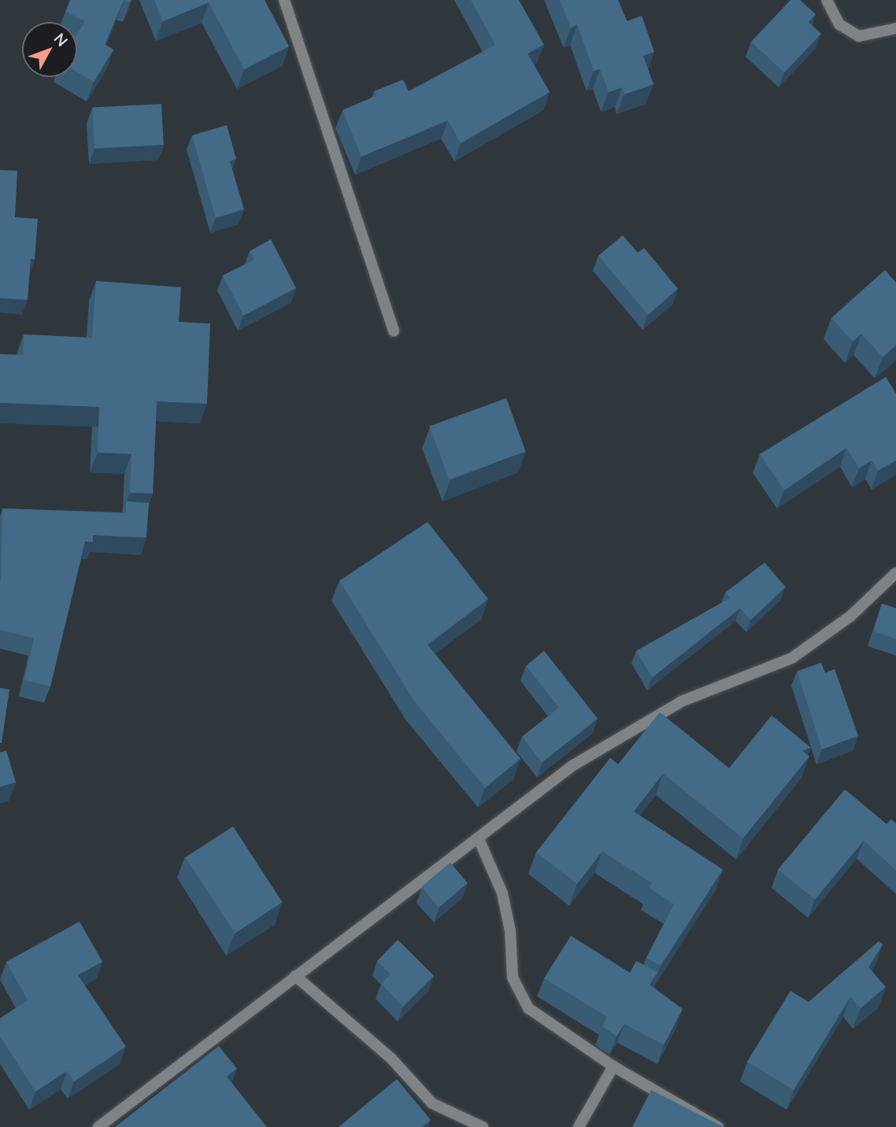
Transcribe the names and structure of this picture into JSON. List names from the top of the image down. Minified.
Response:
{"north":"top right"}
